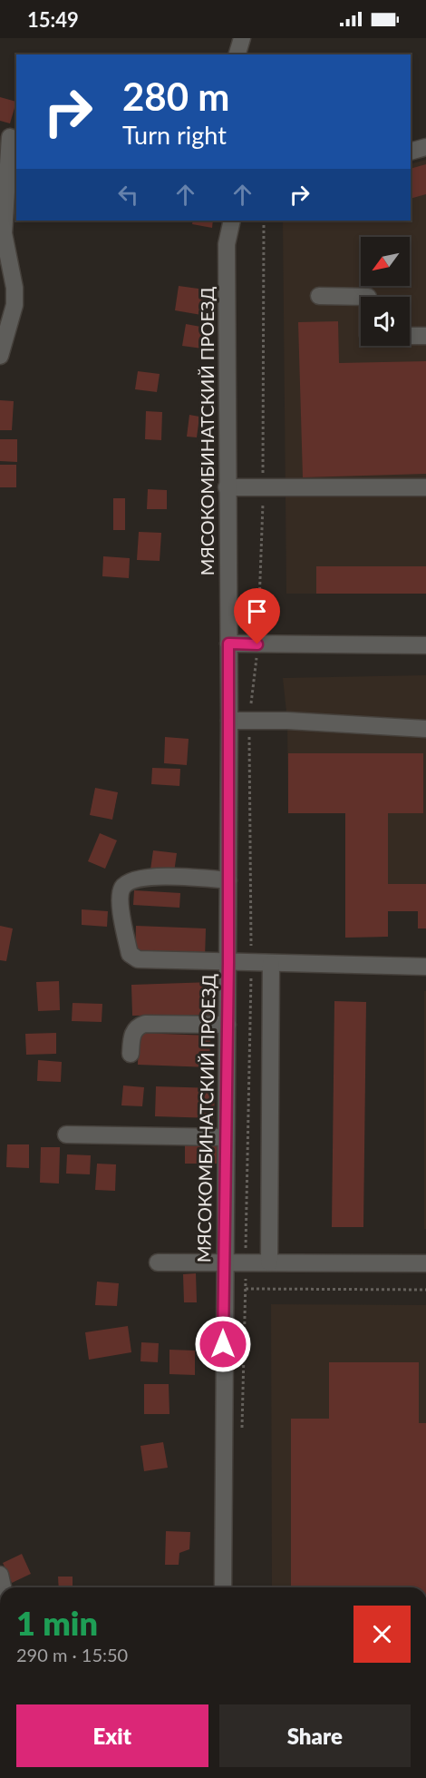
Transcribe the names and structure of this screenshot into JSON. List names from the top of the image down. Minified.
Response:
{"streets":{"street":["МЯСОКОМБИНАТСКИЙ ПРОЕЗД"]},"north":"bottom left","page":{"status":"15:49","turn":["280 m","Turn right"],"heading":["1 min","290 m · 15:50"],"buttons":["Exit","Share"]}}
